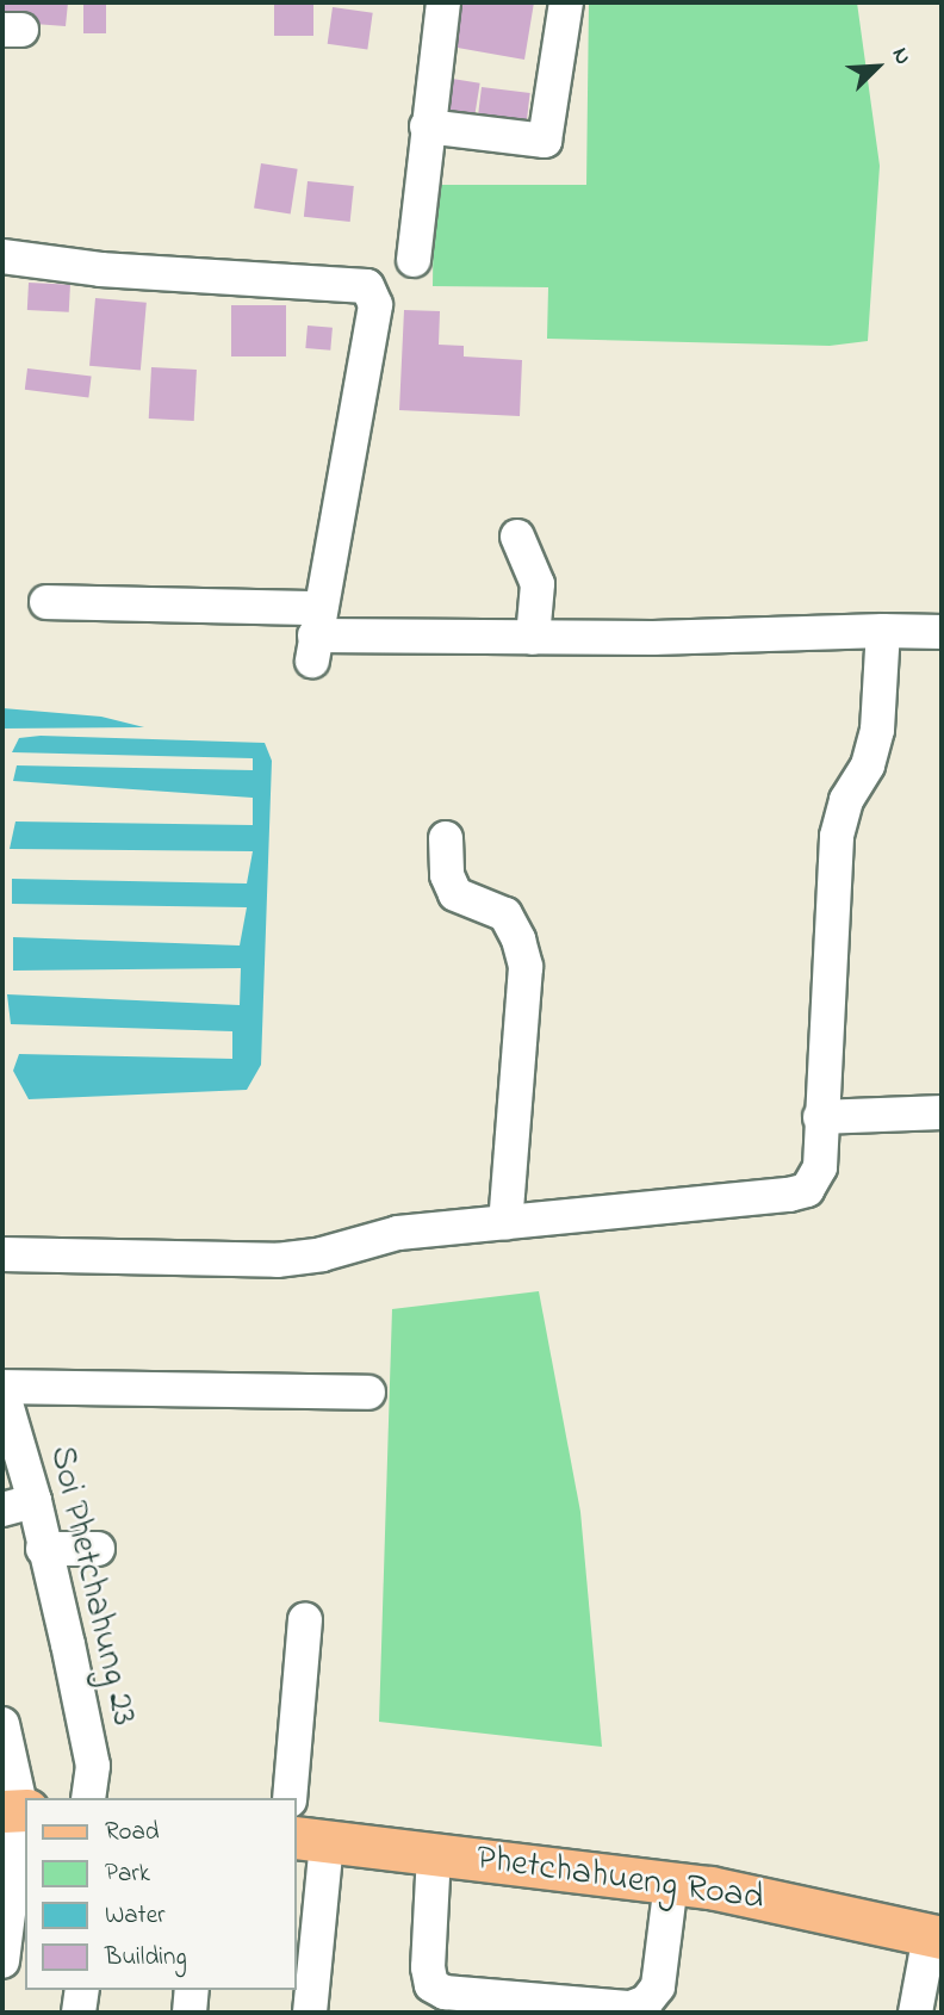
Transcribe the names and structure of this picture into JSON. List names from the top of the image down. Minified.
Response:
{"streets":{"main road":["Phetchahueng Road"],"street":["Soi Phetchahung 23"]},"legend":["Road","Park","Water","Building"],"north":"top right"}
